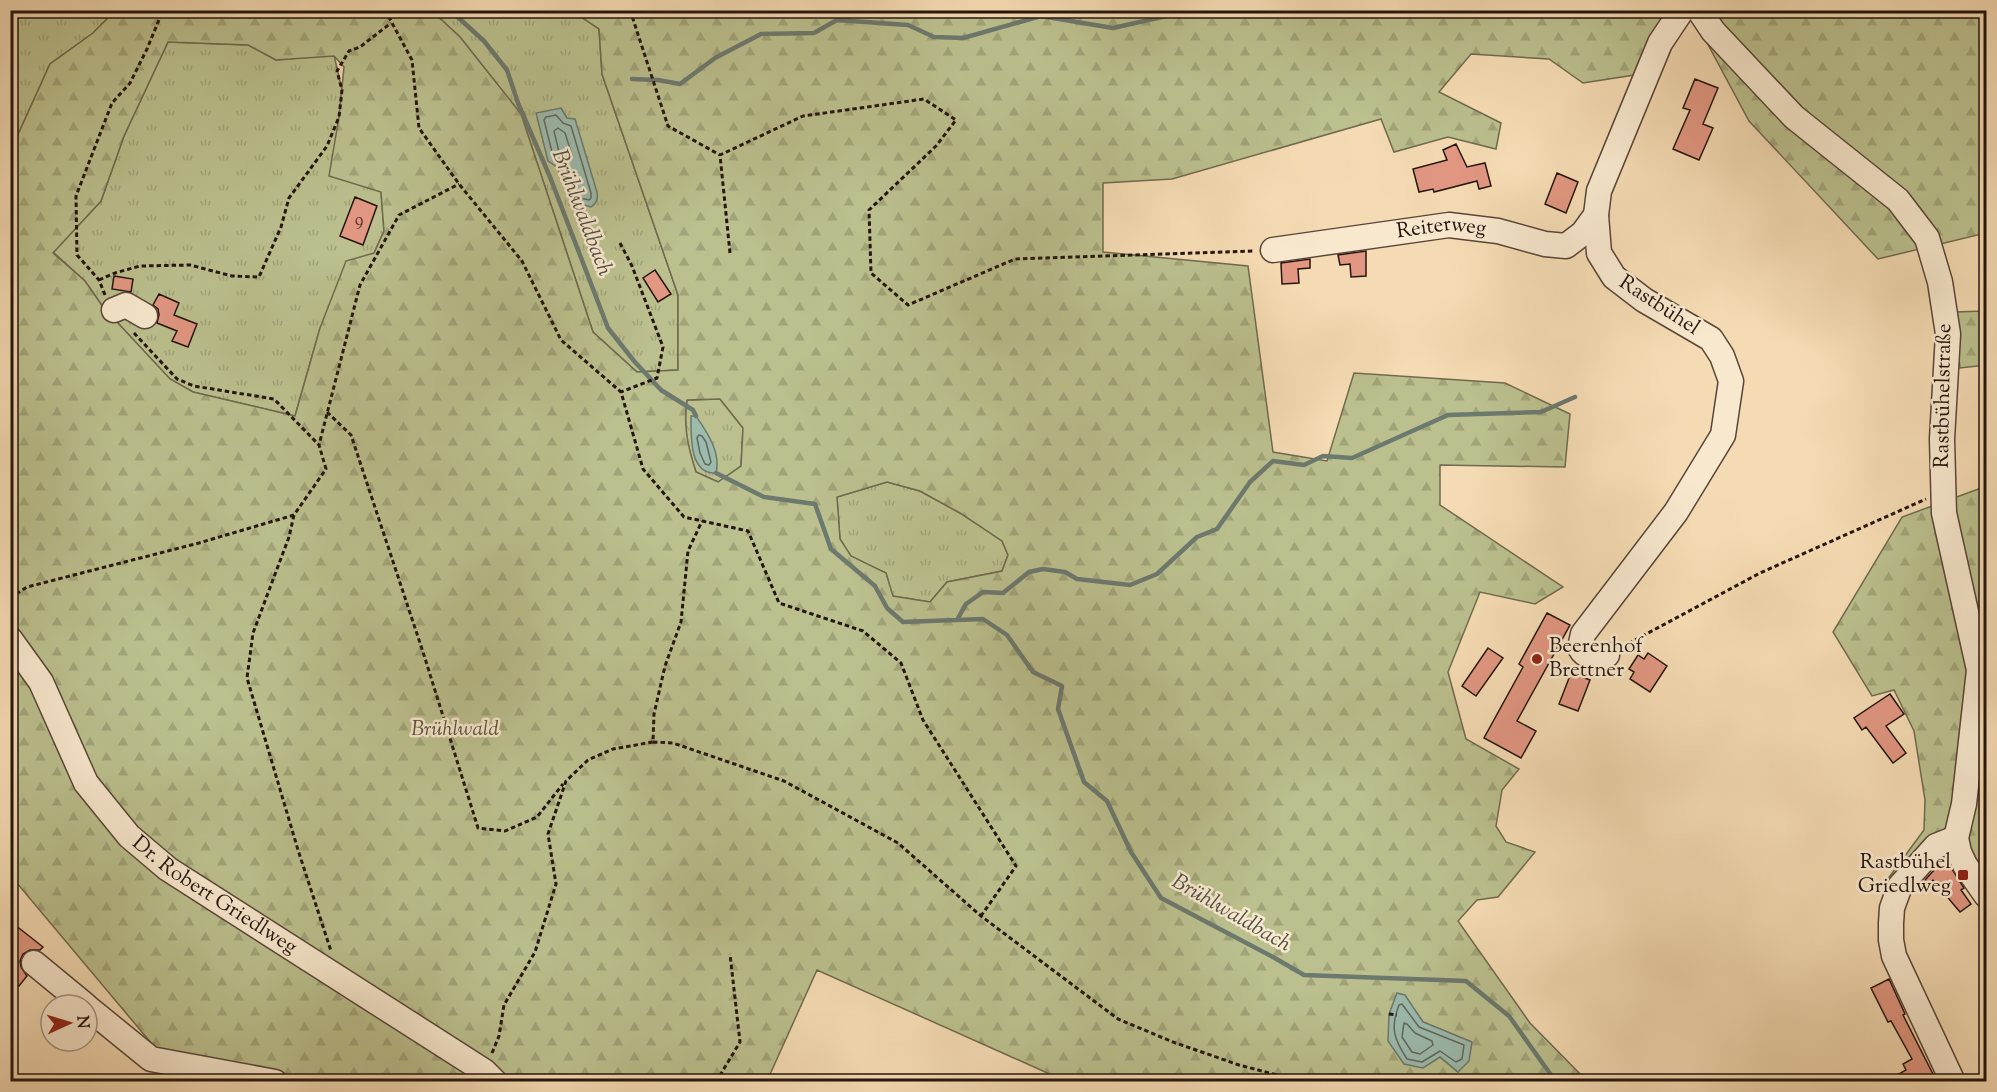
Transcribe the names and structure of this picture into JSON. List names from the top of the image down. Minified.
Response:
{"streets":{"street":["Reiterweg","Rastbühel","Rastbühelstraße","Dr. Robert Griedlweg"]},"crossings":[["Reiterweg","Rastbühel"]],"water":["Brühlwaldbach"],"parks":["Brühlwald"],"places":{"other":["Beerenhof Brettner"],"transit":["Rastbühel Griedlweg"]},"house_numbers":["9"],"north":"right"}
